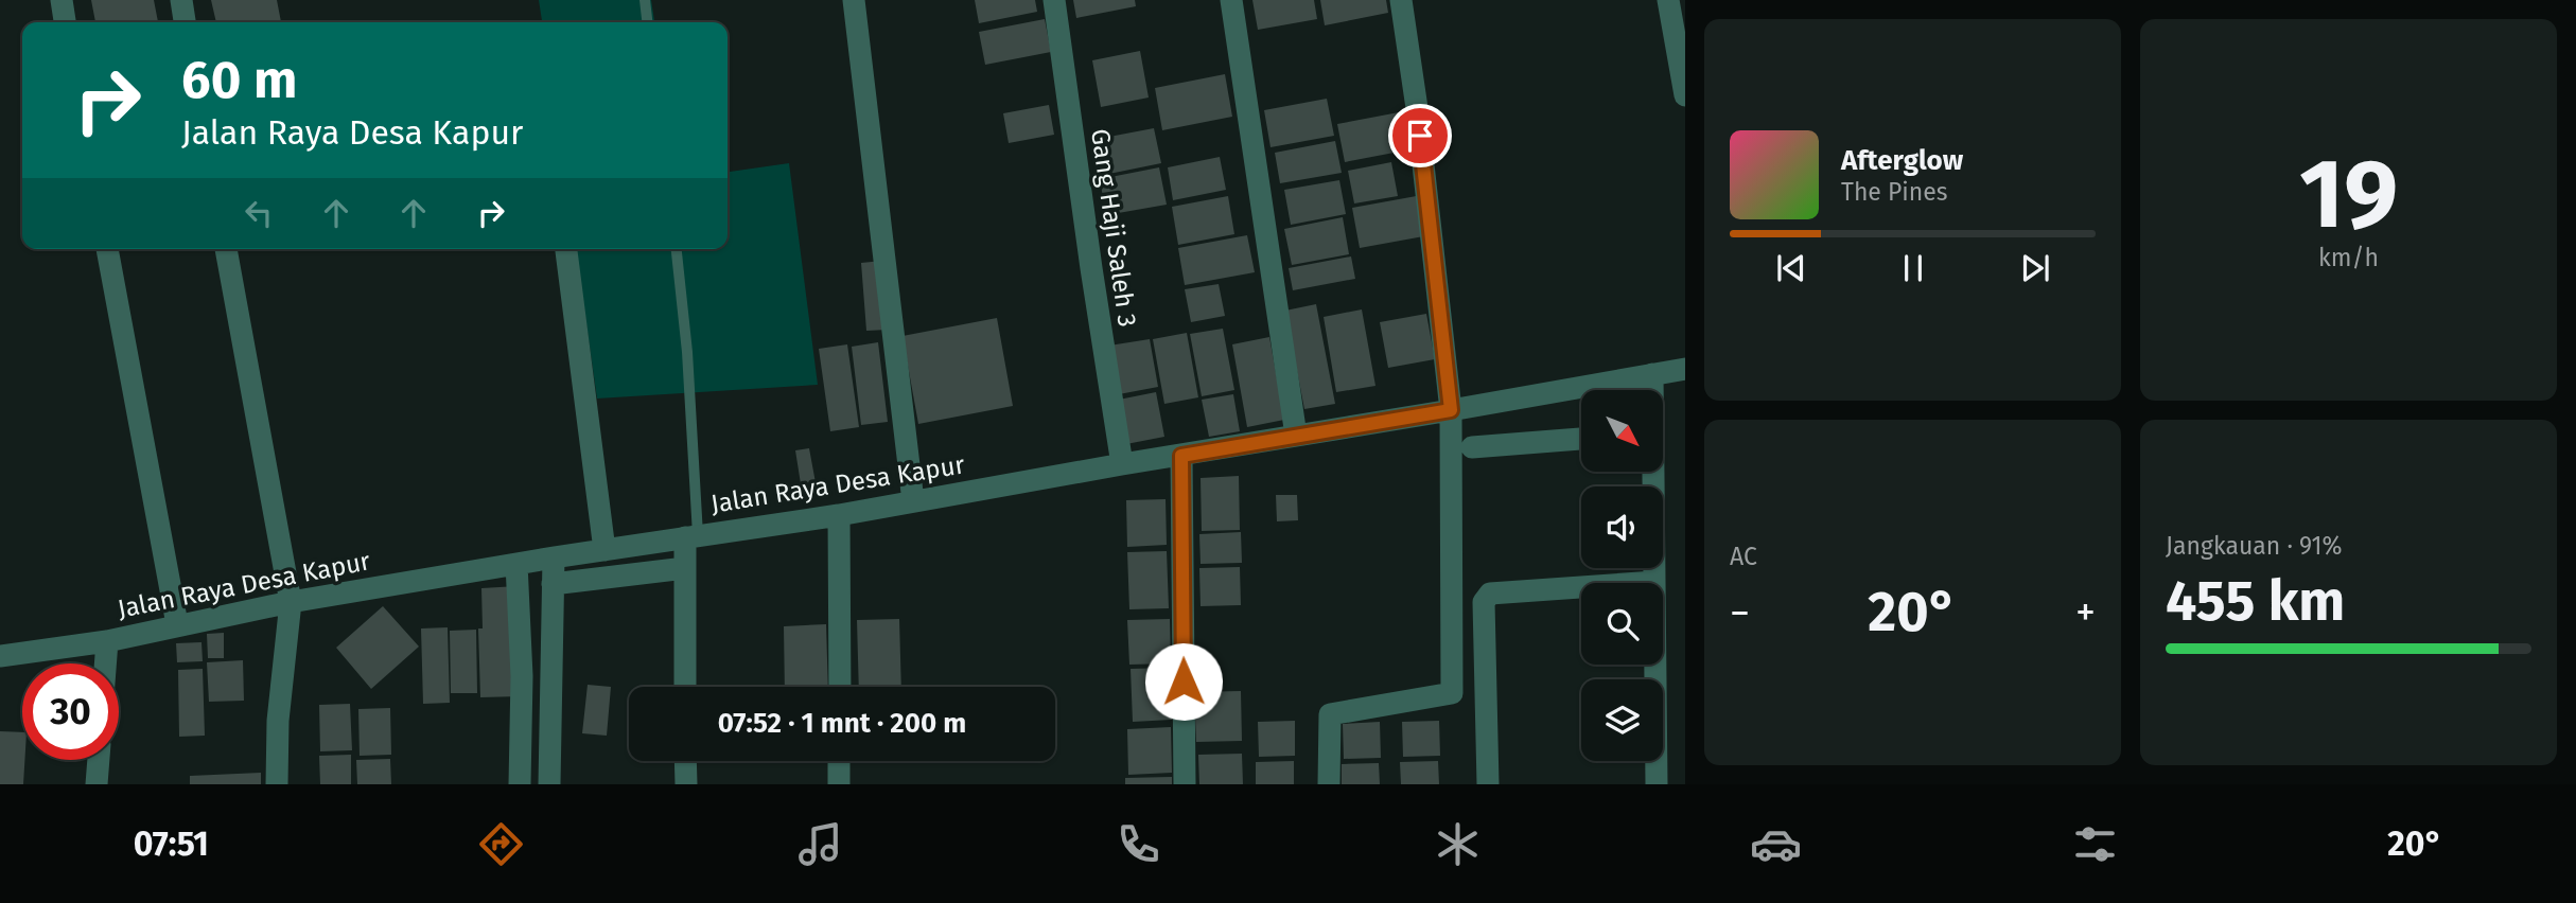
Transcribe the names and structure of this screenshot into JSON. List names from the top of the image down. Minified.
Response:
{"streets":{"street":["Gang Haji Saleh 3","Jalan Raya Desa Kapur"]},"crossings":[["Gang Haji Saleh 3","Jalan Raya Desa Kapur"]],"north":"bottom right","page":{"tile":[["19","km/h"],"AC",["Jangkauan · 91%","455 km"]],"turn":["60 m","Jalan Raya Desa Kapur"],"song":["Afterglow","The Pines"],"heat":["−","20°","+"],"limit":"30","trip":"07:52 · 1 mnt · 200 m","tabs":["07:51","20°"]}}
